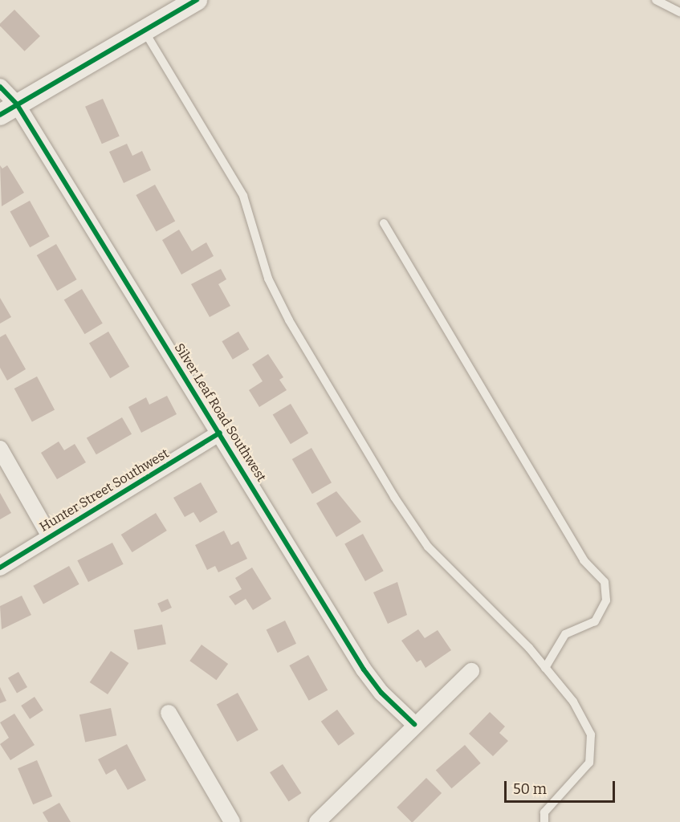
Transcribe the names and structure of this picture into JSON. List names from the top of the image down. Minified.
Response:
{"streets":{"street":["Silver Leaf Road Southwest","Hunter Street Southwest"]},"crossings":[["Silver Leaf Road Southwest","Hunter Street Southwest"]],"scale_bar":"50 m"}
